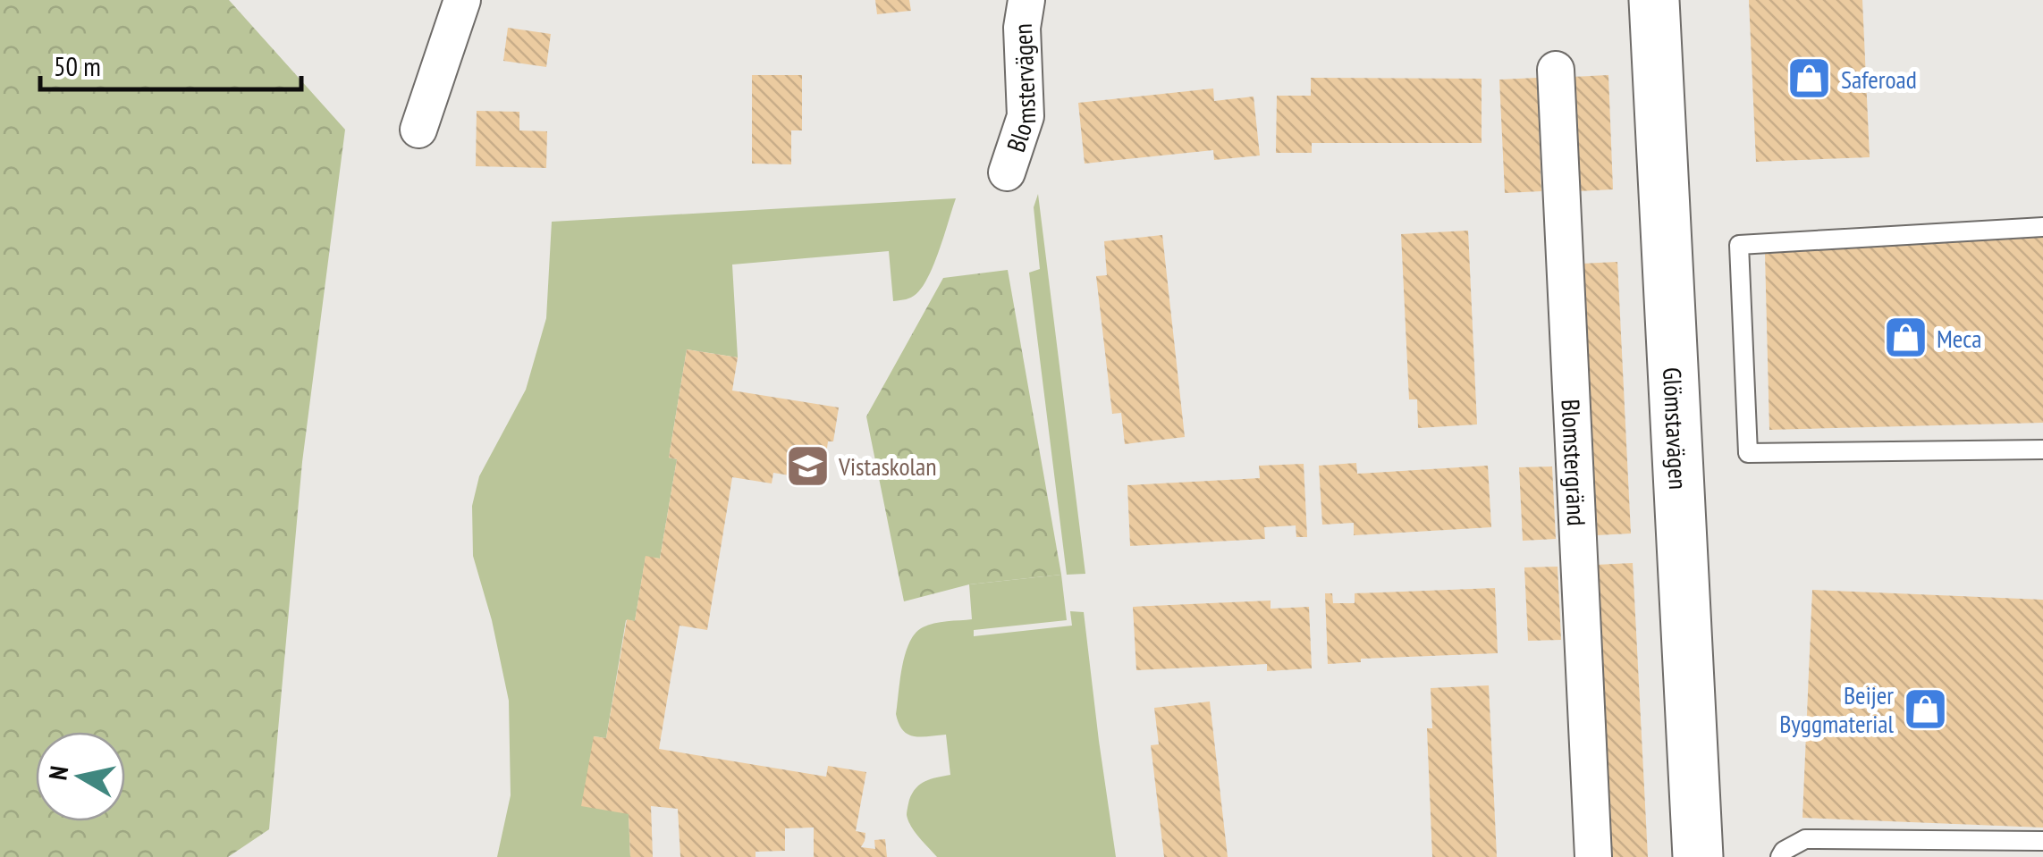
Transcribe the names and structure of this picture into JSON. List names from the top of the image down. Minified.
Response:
{"streets":{"main road":["Glömstavägen"],"street":["Blomstervägen","Blomstergränd"]},"places":{"shop":["Saferoad","Meca","Beijer Byggmaterial"],"school or university":["Vistaskolan"]},"scale_bar":"50 m","north":"left"}
